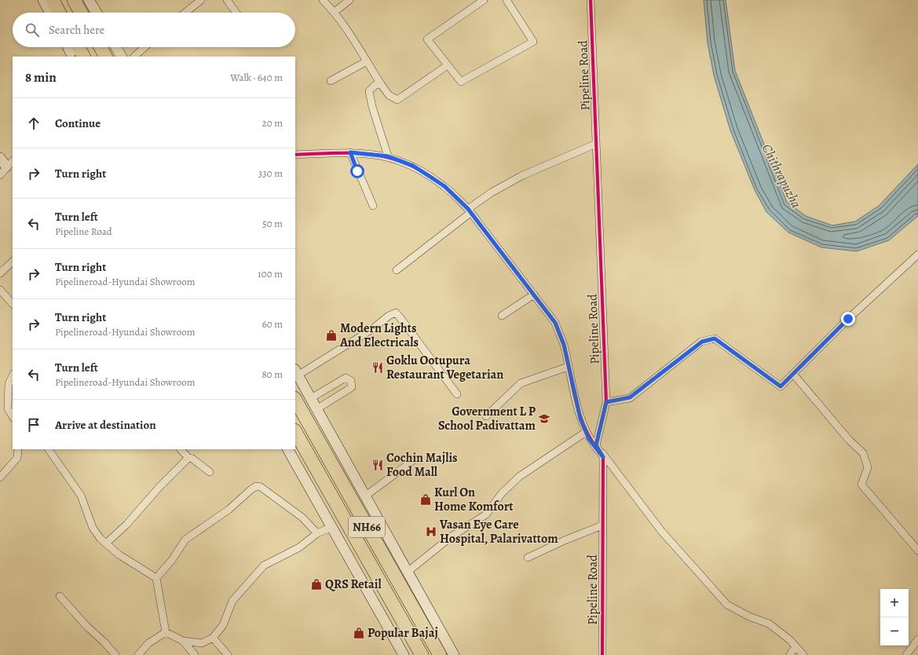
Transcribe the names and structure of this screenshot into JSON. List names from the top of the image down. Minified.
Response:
{"streets":{"highway":["NH66"],"street":["Pipeline Road"]},"water":["Chithrapuzha"],"places":{"shop":["Modern Lights And Electricals","Kurl On Home Komfort","QRS Retail","Popular Bajaj"],"restaurant":["Goklu Ootupura Restaurant Vegetarian","Cochin Majlis Food Mall"],"school or university":["Government L P School Padivattam"],"hospital":["Vasan Eye Care Hospital, Palarivattom"]},"page":{"search":"Search here","heading":["8 min","Walk · 640 m"],"list":[["Continue","20 m"],["Turn right","330 m"],["Turn left","Pipeline Road","50 m"],["Turn right","Pipelineroad-Hyundai Showroom","100 m"],["Turn right","Pipelineroad-Hyundai Showroom","60 m"],["Turn left","Pipelineroad-Hyundai Showroom","80 m"],"Arrive at destination"],"map_buttons":["+","−"]}}
